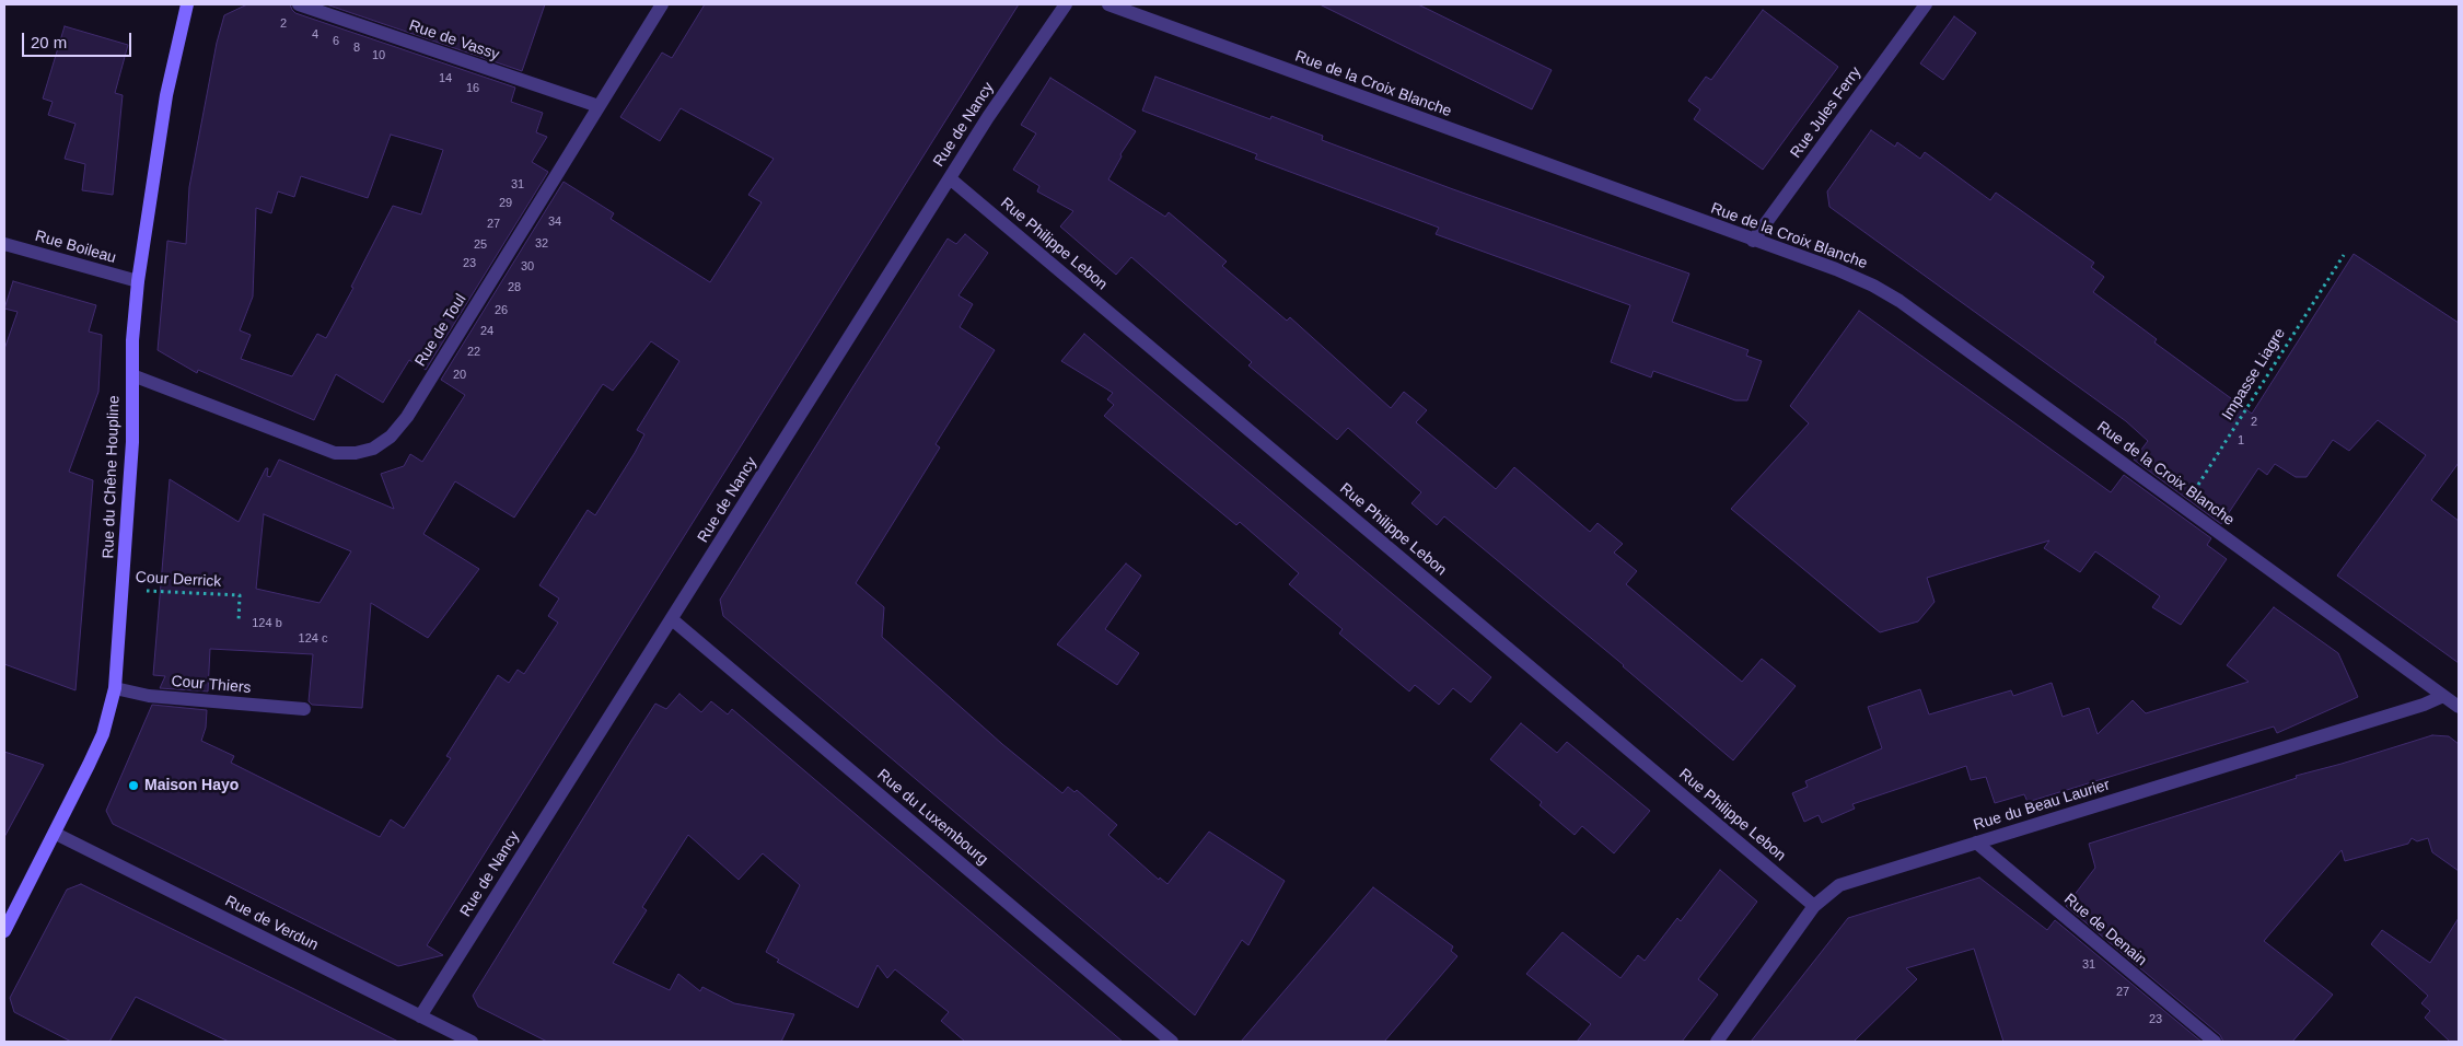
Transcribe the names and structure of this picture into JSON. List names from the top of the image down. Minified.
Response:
{"streets":{"street":["Rue de Vassy","Rue de la Croix Blanche","Rue Jules Ferry","Rue de Nancy","Rue Philippe Lebon","Rue Boileau","Rue de Toul","Rue du Chêne Houpline","Cour Thiers","Rue du Beau Laurier","Rue du Luxembourg","Rue de Verdun","Rue de Denain"],"path":["Impasse Liagre","Cour Derrick"]},"crossings":[["Rue de Vassy","Rue de Toul"],["Rue de la Croix Blanche","Rue Jules Ferry"],["Rue de la Croix Blanche","Impasse Liagre"],["Rue de la Croix Blanche","Rue du Beau Laurier"],["Rue de Nancy","Rue Philippe Lebon"],["Rue de Nancy","Rue du Luxembourg"],["Rue de Nancy","Rue de Verdun"],["Rue Philippe Lebon","Rue du Beau Laurier"],["Rue Boileau","Rue du Chêne Houpline"],["Rue de Toul","Rue du Chêne Houpline"],["Rue du Chêne Houpline","Cour Derrick"],["Rue du Chêne Houpline","Cour Thiers"],["Rue du Chêne Houpline","Rue de Verdun"],["Rue du Beau Laurier","Rue de Denain"]],"places":["Maison Hayo"],"house_numbers":["2","4","6","8","10","14","16","31","29","34","27","32","25","23","30","28","26","24","22","20","2","1","124 b","124 c","31","27","23"],"scale_bar":"20 m"}
